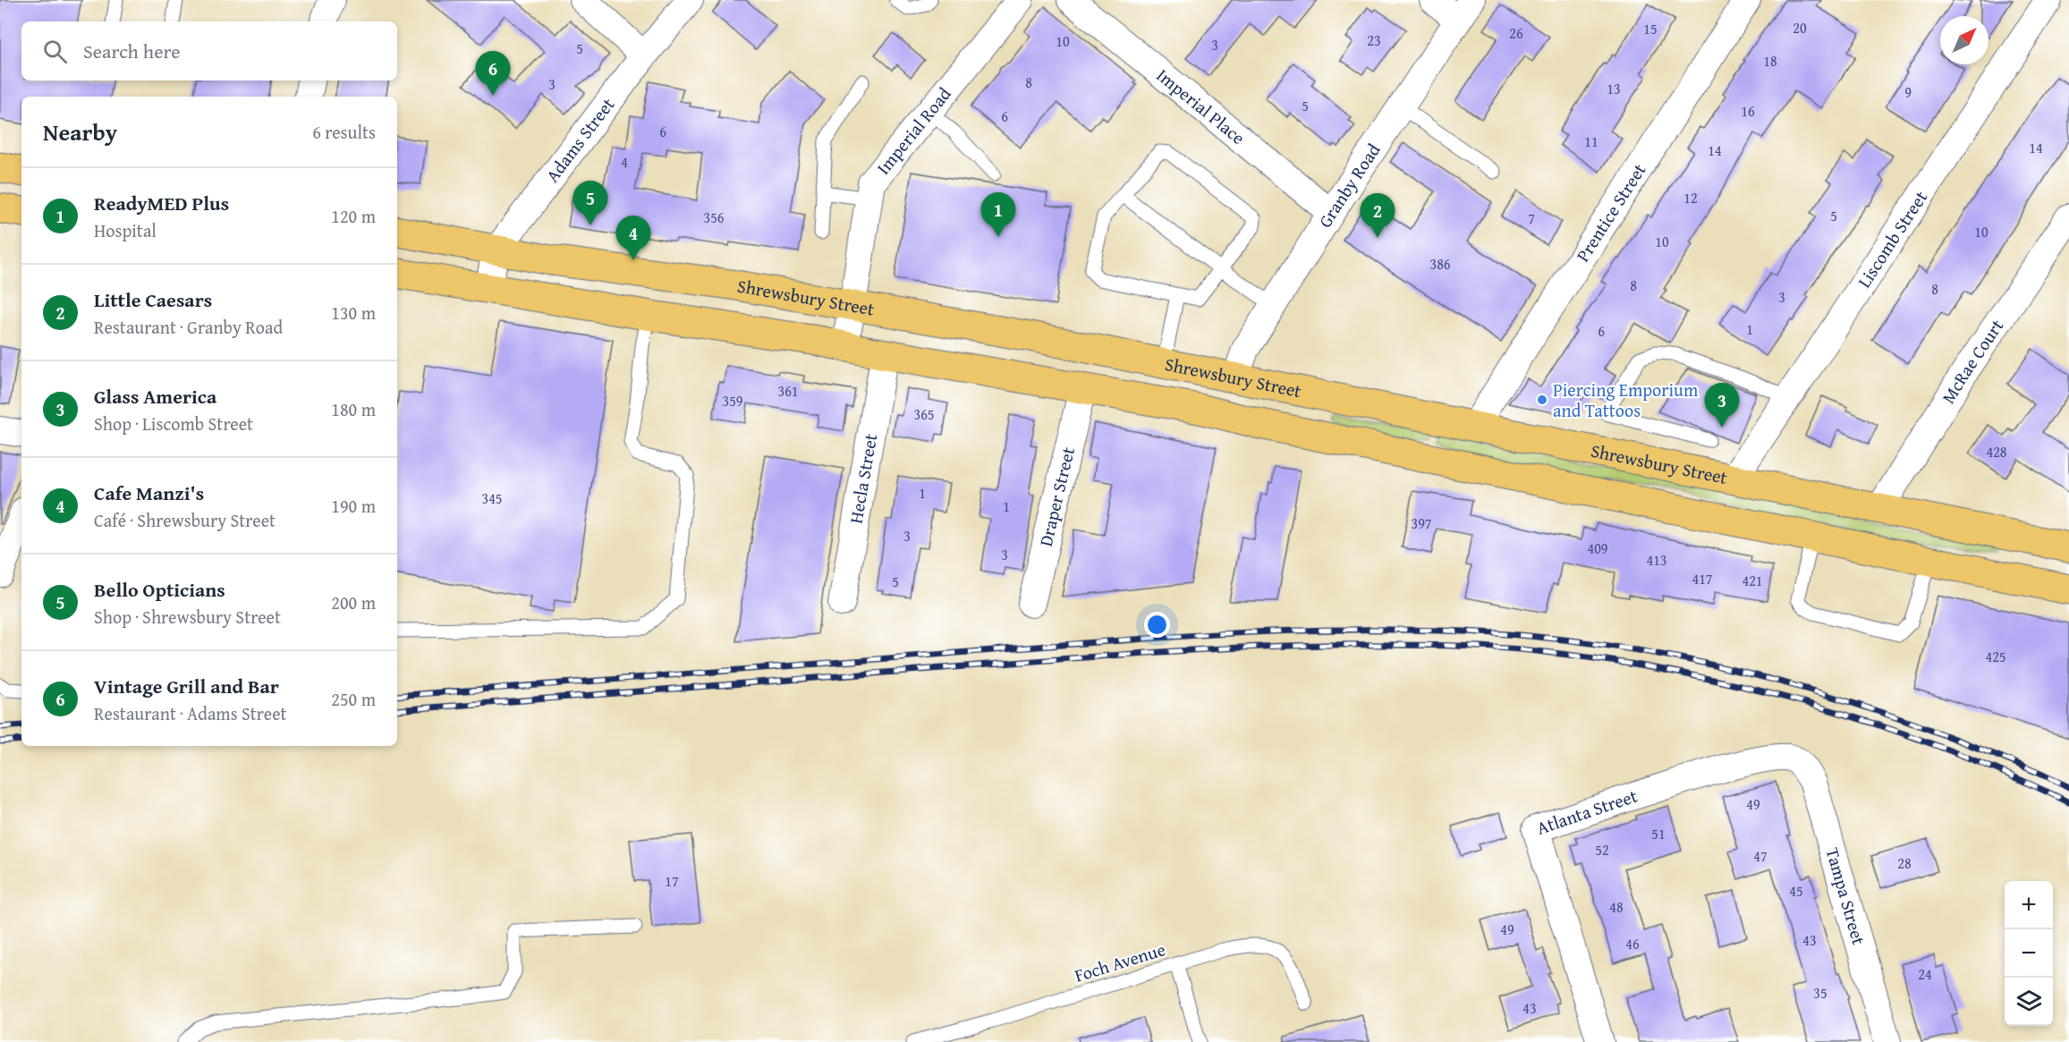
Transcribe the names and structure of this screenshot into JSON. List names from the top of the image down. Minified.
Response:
{"streets":{"main road":["Shrewsbury Street"],"street":["Imperial Place","Imperial Road","Adams Street","Granby Road","Prentice Street","Liscomb Street","McRae Court","Hecla Street","Draper Street","Atlanta Street","Tampa Street"],"lane":["Foch Avenue"]},"crossings":[["Imperial Place","Granby Road"],["Imperial Road","Shrewsbury Street"],["Adams Street","Shrewsbury Street"],["Granby Road","Shrewsbury Street"],["Prentice Street","Shrewsbury Street"],["Liscomb Street","Shrewsbury Street"],["Shrewsbury Street","McRae Court"],["Atlanta Street","Tampa Street"]],"places":["Piercing Emporium and Tattoos"],"house_numbers":["20","15","26","23","10","3","5","18","8","3","13","9","5","16","6","6","11","14","14","4","12","5","356","7","10","10","386","8","8","3","1","6","361","359","365","428","1","345","1","397","3","409","3","413","417","421","5","425","49","51","52","47","28","17","45","48","49","43","46","24","35","43"],"north":"top right","page":{"search":"Search here","pins":["6","5","1","2","4","3"],"heading":["Nearby","6 results"],"list":[{"mark":"1","name":"ReadyMED Plus","note":"Hospital","value":"120 m"},{"mark":"2","name":"Little Caesars","note":"Restaurant · Granby Road","value":"130 m"},{"mark":"3","name":"Glass America","note":"Shop · Liscomb Street","value":"180 m"},{"mark":"4","name":"Cafe Manzi's","note":"Café · Shrewsbury Street","value":"190 m"},{"mark":"5","name":"Bello Opticians","note":"Shop · Shrewsbury Street","value":"200 m"},{"mark":"6","name":"Vintage Grill and Bar","note":"Restaurant · Adams Street","value":"250 m"}],"map_buttons":["+","−"]}}
